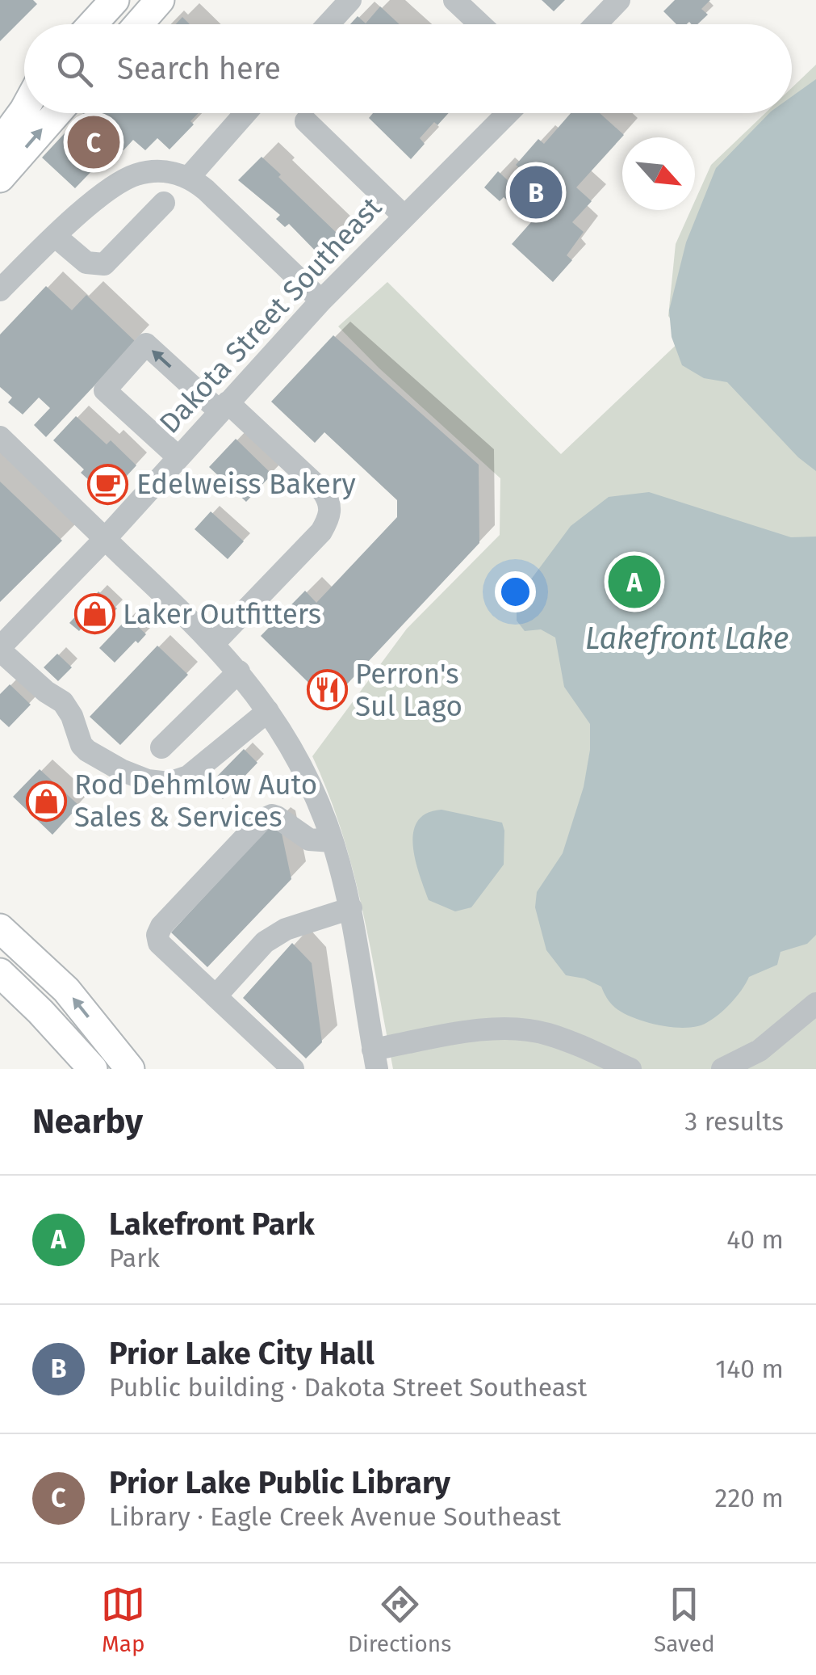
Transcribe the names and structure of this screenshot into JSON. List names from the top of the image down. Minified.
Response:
{"streets":{"street":["Dakota Street Southeast"]},"water":["Lakefront Lake"],"places":{"cafe":["Edelweiss Bakery"],"shop":["Laker Outfitters","Rod Dehmlow Auto Sales & Services"],"restaurant":["Perron's Sul Lago"]},"north":"bottom right","page":{"search":"Search here","pins":["C","B","A"],"heading":["Nearby","3 results"],"list":[{"mark":"A","name":"Lakefront Park","note":"Park","value":"40 m"},{"mark":"B","name":"Prior Lake City Hall","note":"Public building · Dakota Street Southeast","value":"140 m"},{"mark":"C","name":"Prior Lake Public Library","note":"Library · Eagle Creek Avenue Southeast","value":"220 m"}],"nav":["Map","Directions","Saved"]}}
